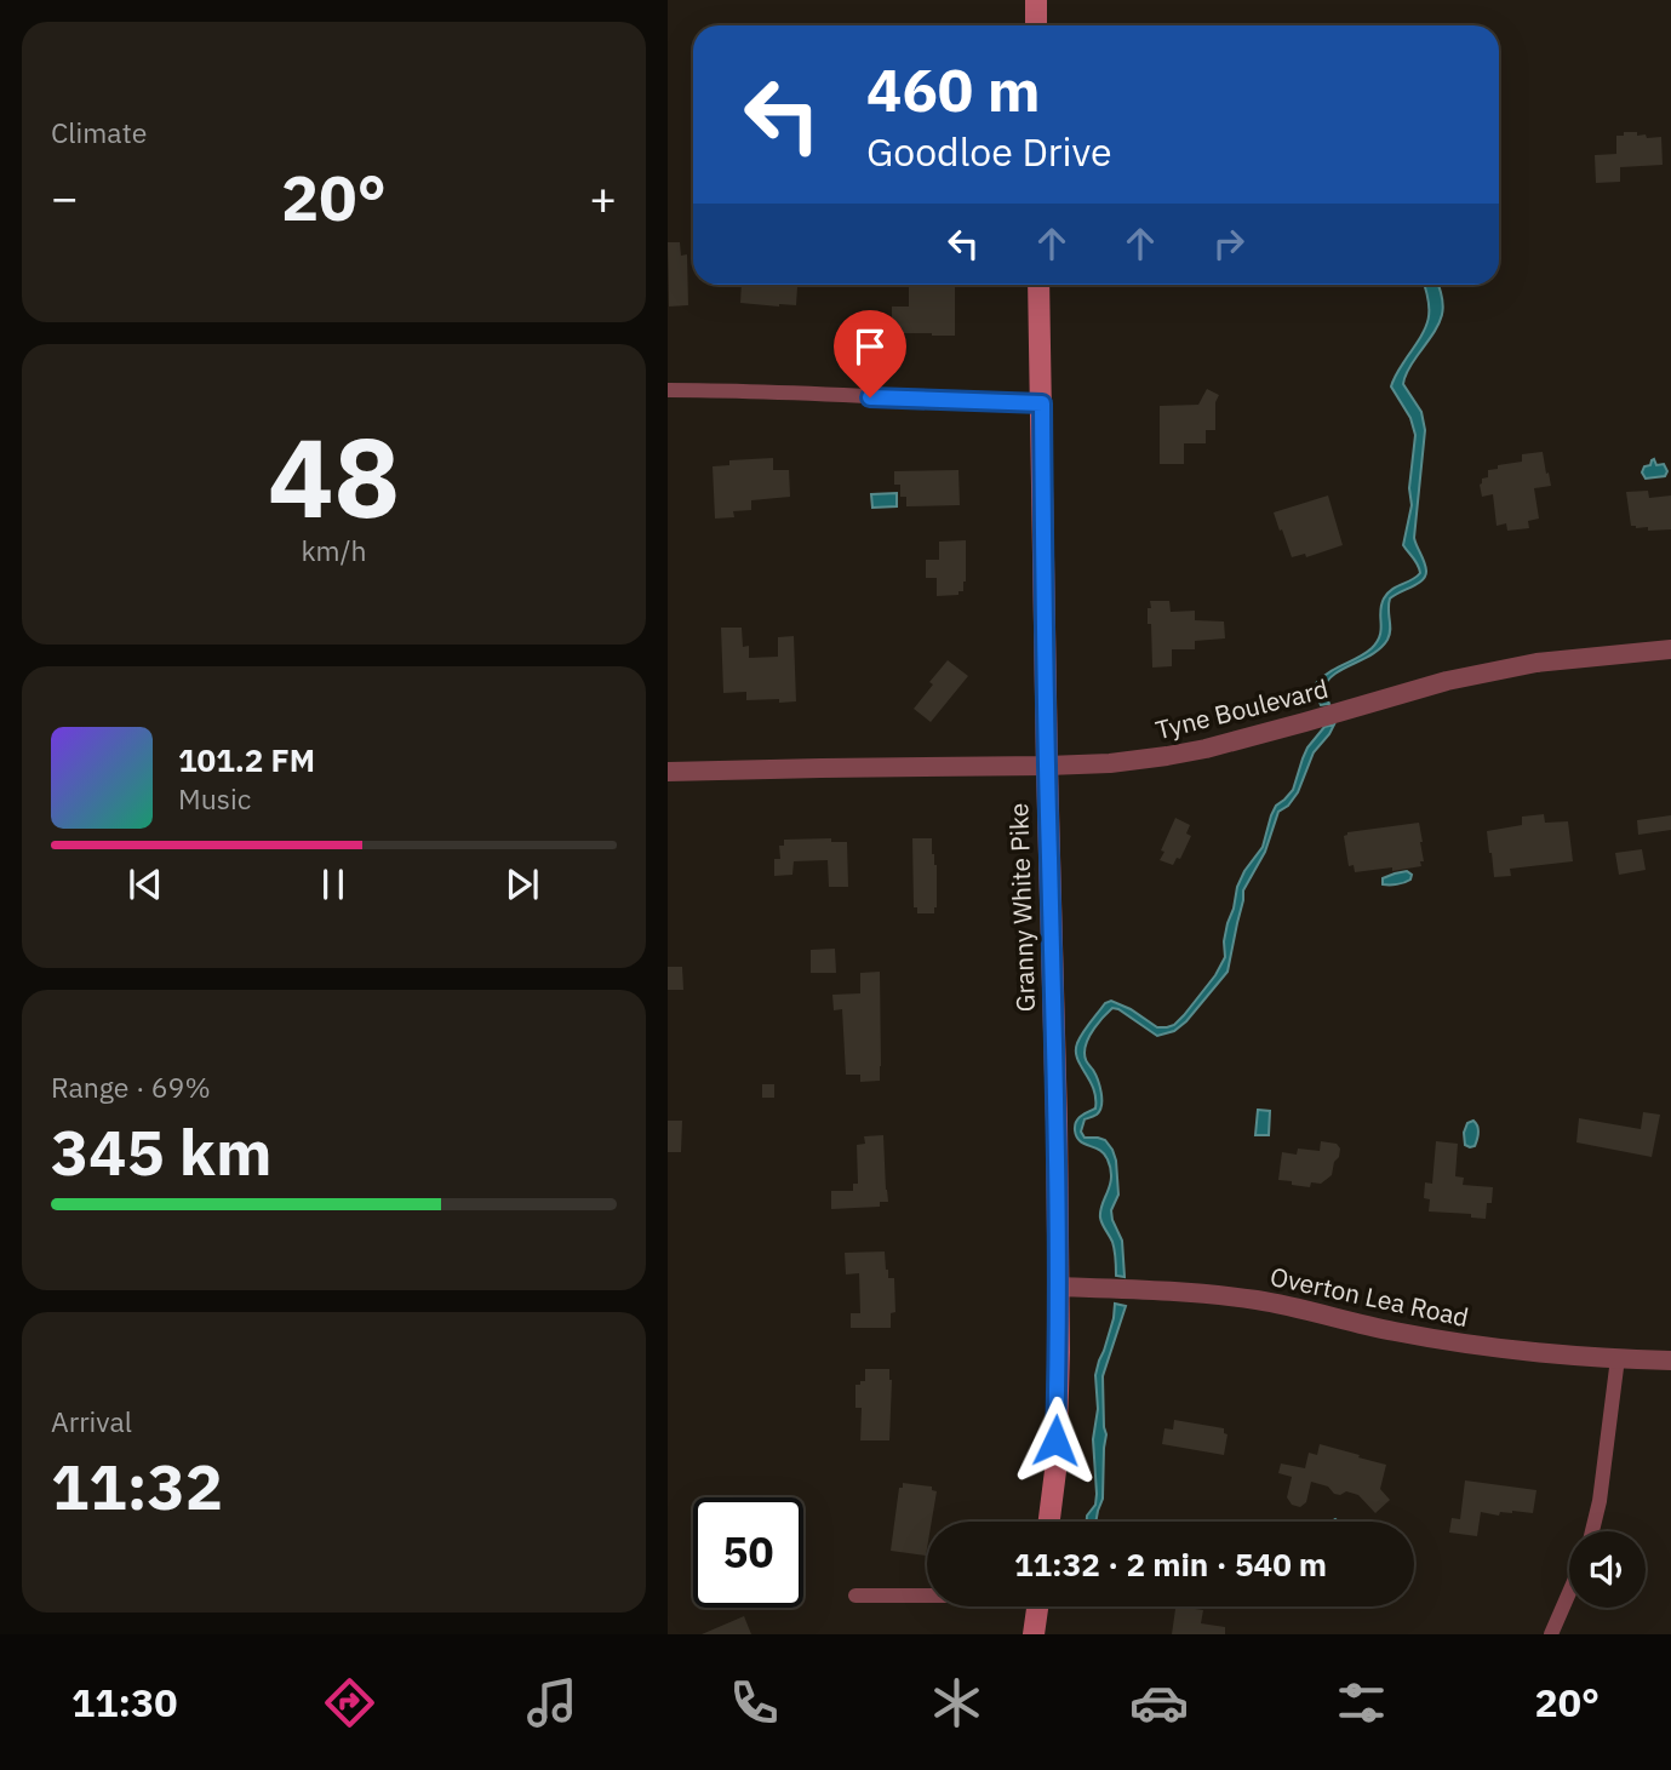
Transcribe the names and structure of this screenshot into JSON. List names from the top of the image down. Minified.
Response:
{"streets":{"main road":["Granny White Pike"],"street":["Tyne Boulevard","Overton Lea Road"]},"crossings":[["Tyne Boulevard","Granny White Pike"],["Granny White Pike","Overton Lea Road"]],"page":{"tile":["Climate",["48","km/h"],["Range · 69%","345 km"],["Arrival","11:32"]],"turn":["460 m","Goodloe Drive"],"heat":["−","20°","+"],"song":["101.2 FM","Music"],"limit":"50","trip":"11:32 · 2 min · 540 m","tabs":["11:30","20°"]}}
